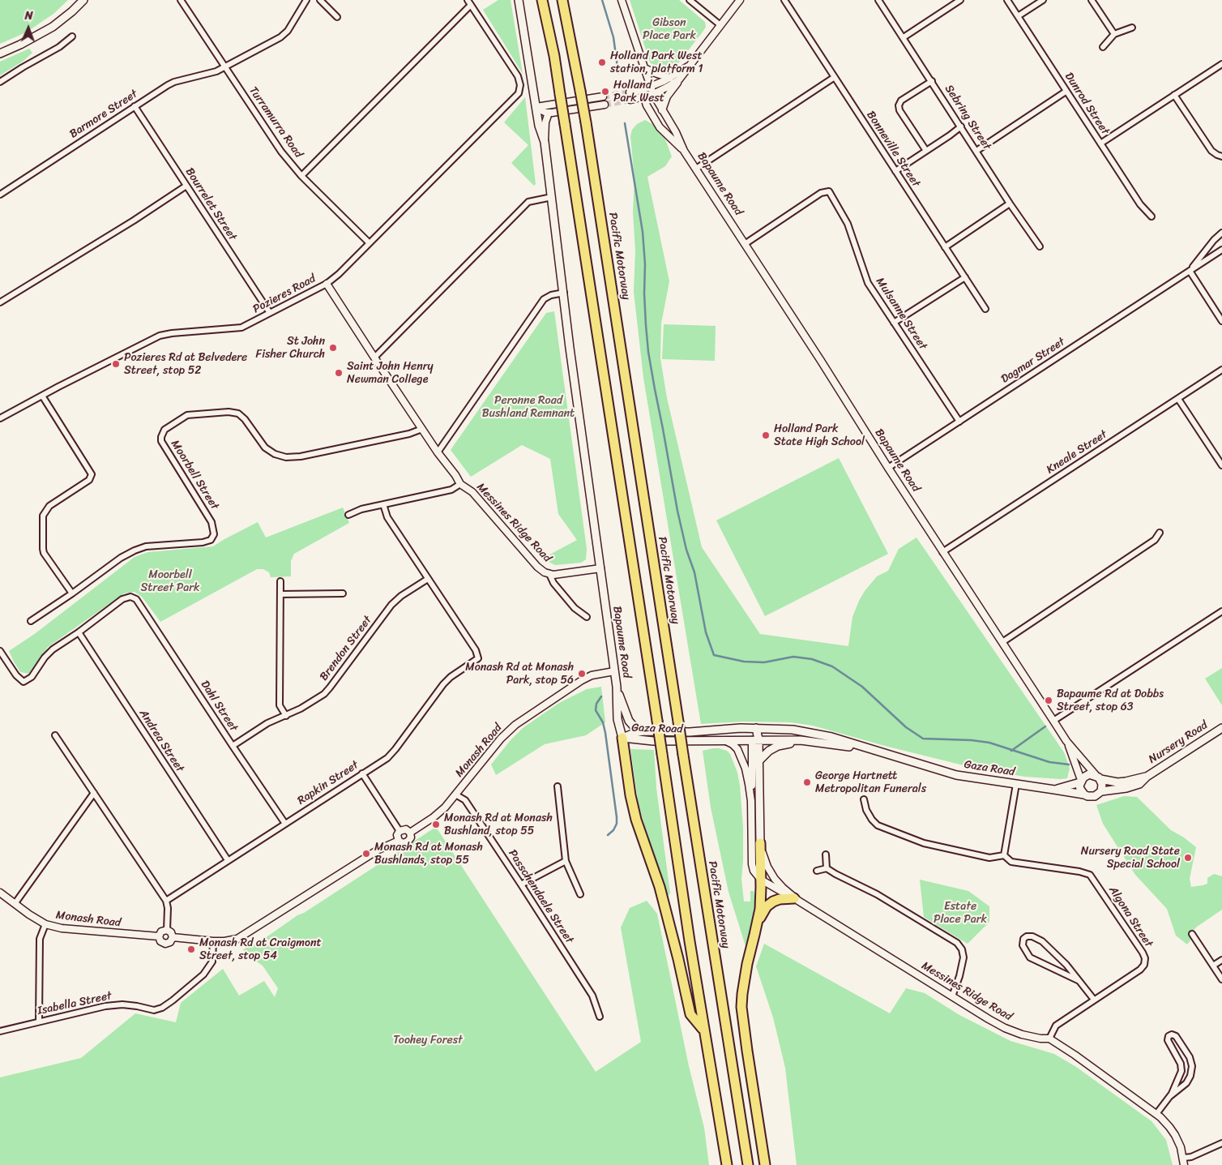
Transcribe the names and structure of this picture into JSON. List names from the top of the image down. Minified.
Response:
{"streets":{"highway":["Pacific Motorway"],"main road":["Bapaume Road","Messines Ridge Road","Gaza Road","Nursery Road"],"street":["Dunrod Street","Barmore Street","Sebring Street","Turramurra Road","Bonneville Street","Bourrelet Street","Pozieres Road","Mulsanne Street","Dagmar Street","Kneale Street","Moorbell Street","Brendon Street","Dahl Street","Andrea Street","Monash Road","Rapkin Street","Passchendaele Street","Algona Street","Isabella Street"]},"crossings":[["Barmore Street","Turramurra Road"],["Barmore Street","Bourrelet Street"],["Turramurra Road","Pozieres Road"],["Bapaume Road","Mulsanne Street"],["Bapaume Road","Dagmar Street"],["Bapaume Road","Kneale Street"],["Bapaume Road","Messines Ridge Road"],["Bapaume Road","Gaza Road"],["Bapaume Road","Nursery Road"],["Bapaume Road","Monash Road"],["Bourrelet Street","Pozieres Road"],["Pozieres Road","Messines Ridge Road"],["Mulsanne Street","Dagmar Street"],["Moorbell Street","Messines Ridge Road"],["Messines Ridge Road","Gaza Road"],["Messines Ridge Road","Algona Street"],["Brendon Street","Dahl Street"],["Brendon Street","Rapkin Street"],["Dahl Street","Andrea Street"],["Dahl Street","Rapkin Street"],["Gaza Road","Nursery Road"],["Andrea Street","Rapkin Street"],["Monash Road","Passchendaele Street"],["Monash Road","Isabella Street"]],"parks":["Gibson Place Park","Peronne Road Bushland Remnant","Moorbell Street Park","Estate Place Park","Toohey Forest"],"places":["Holland Park West station, platform 1","Holland Park West","St John Fisher Church","Pozieres Rd at Belvedere Street, stop 52","Saint John Henry Newman College","Holland Park State High School","Monash Rd at Monash Park, stop 56","Bapaume Rd at Dobbs Street, stop 63","George Hartnett Metropolitan Funerals","Monash Rd at Monash Bushland, stop 55","Monash Rd at Monash Bushlands, stop 55","Nursery Road State Special School","Monash Rd at Craigmont Street, stop 54"],"north":"top"}
